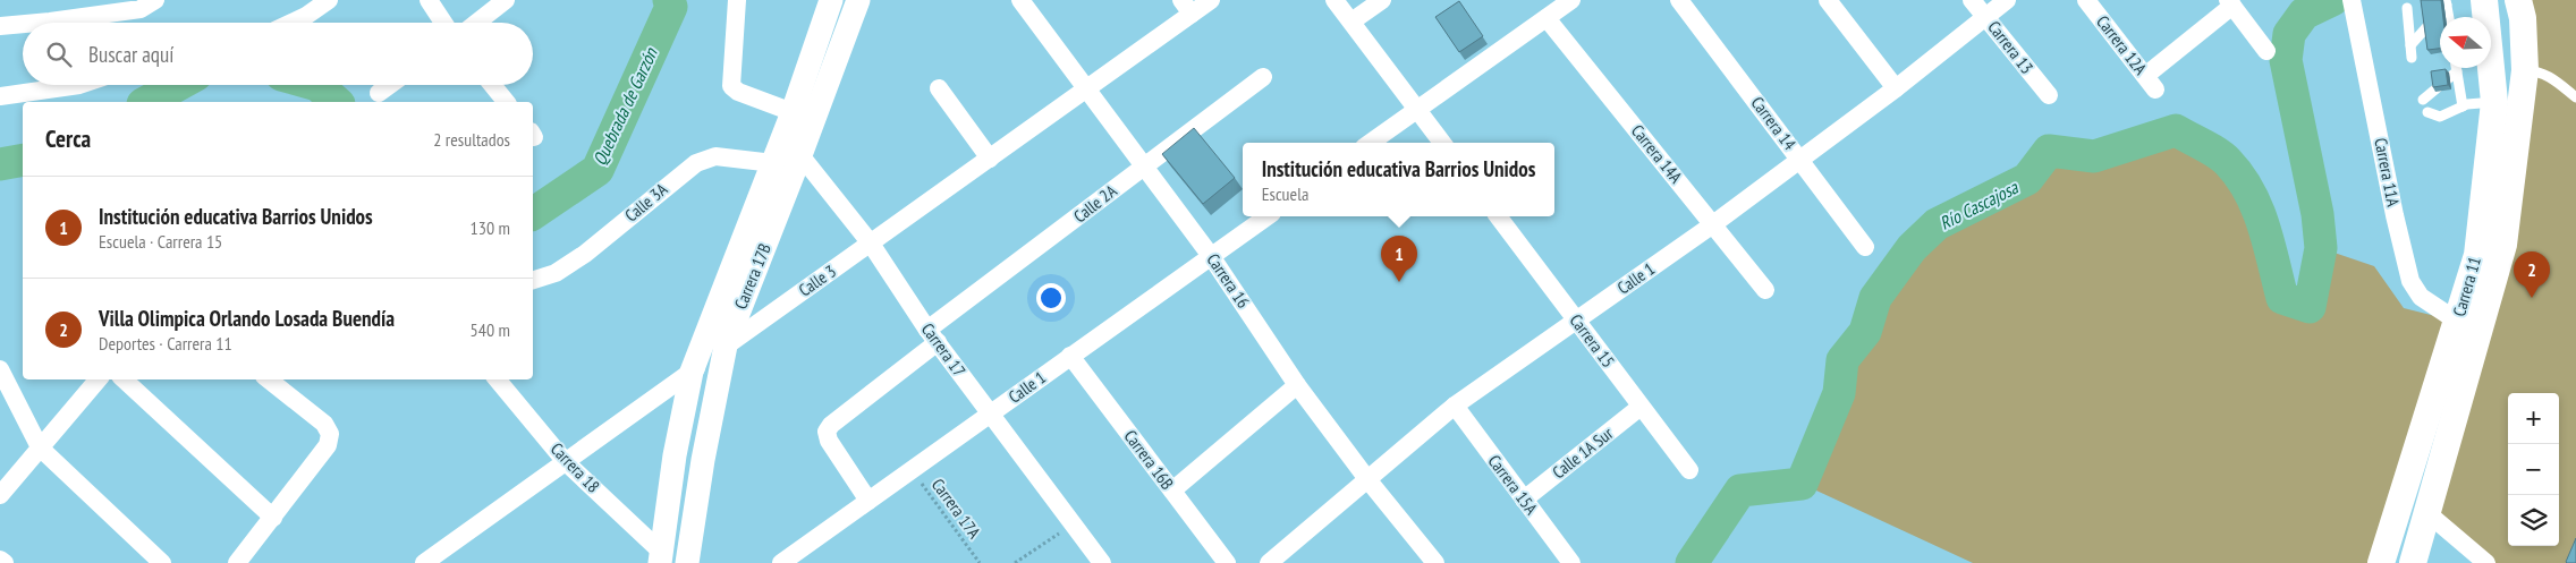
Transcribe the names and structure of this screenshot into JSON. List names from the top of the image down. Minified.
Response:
{"streets":{"main road":["Carrera 11"],"street":["Carrera 12A","Carrera 13","Carrera 14","Carrera 14A","Carrera 11A","Calle 3A","Calle 2A","Carrera 17B","Calle 1","Calle 3","Carrera 16","Carrera 15","Carrera 17","Calle 1A Sur","Carrera 16B","Carrera 18","Carrera 15A"],"path":["Carrera 17A"]},"crossings":[["Carrera 13","Calle 1"],["Carrera 14","Calle 1"],["Carrera 14A","Calle 1"],["Carrera 11A","Carrera 11"],["Calle 3A","Carrera 17B"],["Calle 3A","Carrera 17"],["Calle 2A","Calle 1"],["Calle 2A","Carrera 16"],["Calle 2A","Carrera 17"],["Carrera 17B","Calle 3"],["Carrera 17B","Carrera 17"],["Carrera 17B","Carrera 18"],["Calle 1","Carrera 16"],["Calle 1","Carrera 15"],["Calle 1","Carrera 17"],["Calle 1","Carrera 16B"],["Calle 1","Carrera 15A"],["Calle 1","Carrera 17A"],["Calle 3","Carrera 16"],["Calle 3","Carrera 17"],["Calle 3","Carrera 18"],["Carrera 15","Calle 1A Sur"],["Calle 1A Sur","Carrera 15A"]],"water":["Quebrada de Garzón","Río Cascajosa"],"north":"left","page":{"search":"Buscar aquí","heading":["Cerca","2 resultados"],"popup":["Institución educativa Barrios Unidos","Escuela"],"list":[{"mark":"1","name":"Institución educativa Barrios Unidos","note":"Escuela · Carrera 15","value":"130 m"},{"mark":"2","name":"Villa Olimpica Orlando Losada Buendía","note":"Deportes · Carrera 11","value":"540 m"}],"pins":["1","2"],"map_buttons":["+","−"]}}
